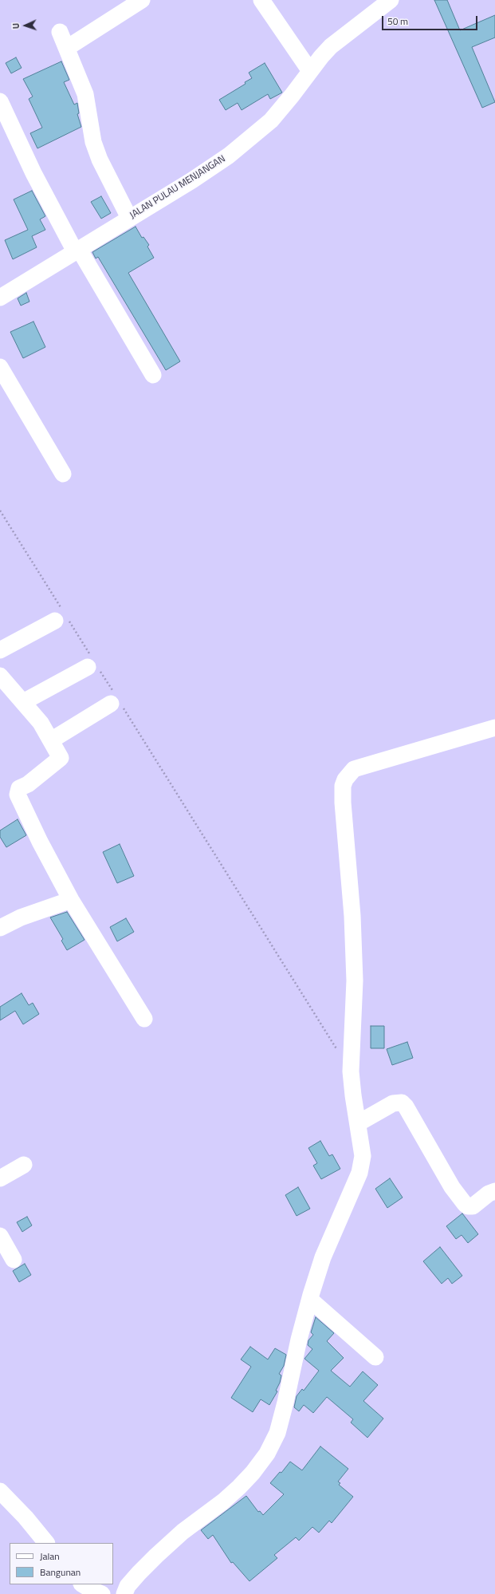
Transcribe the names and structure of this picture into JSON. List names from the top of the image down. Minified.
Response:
{"streets":{"street":["JALAN PULAU MENJANGAN"]},"legend":["Jalan","Bangunan"],"scale_bar":"50 m","north":"left"}
